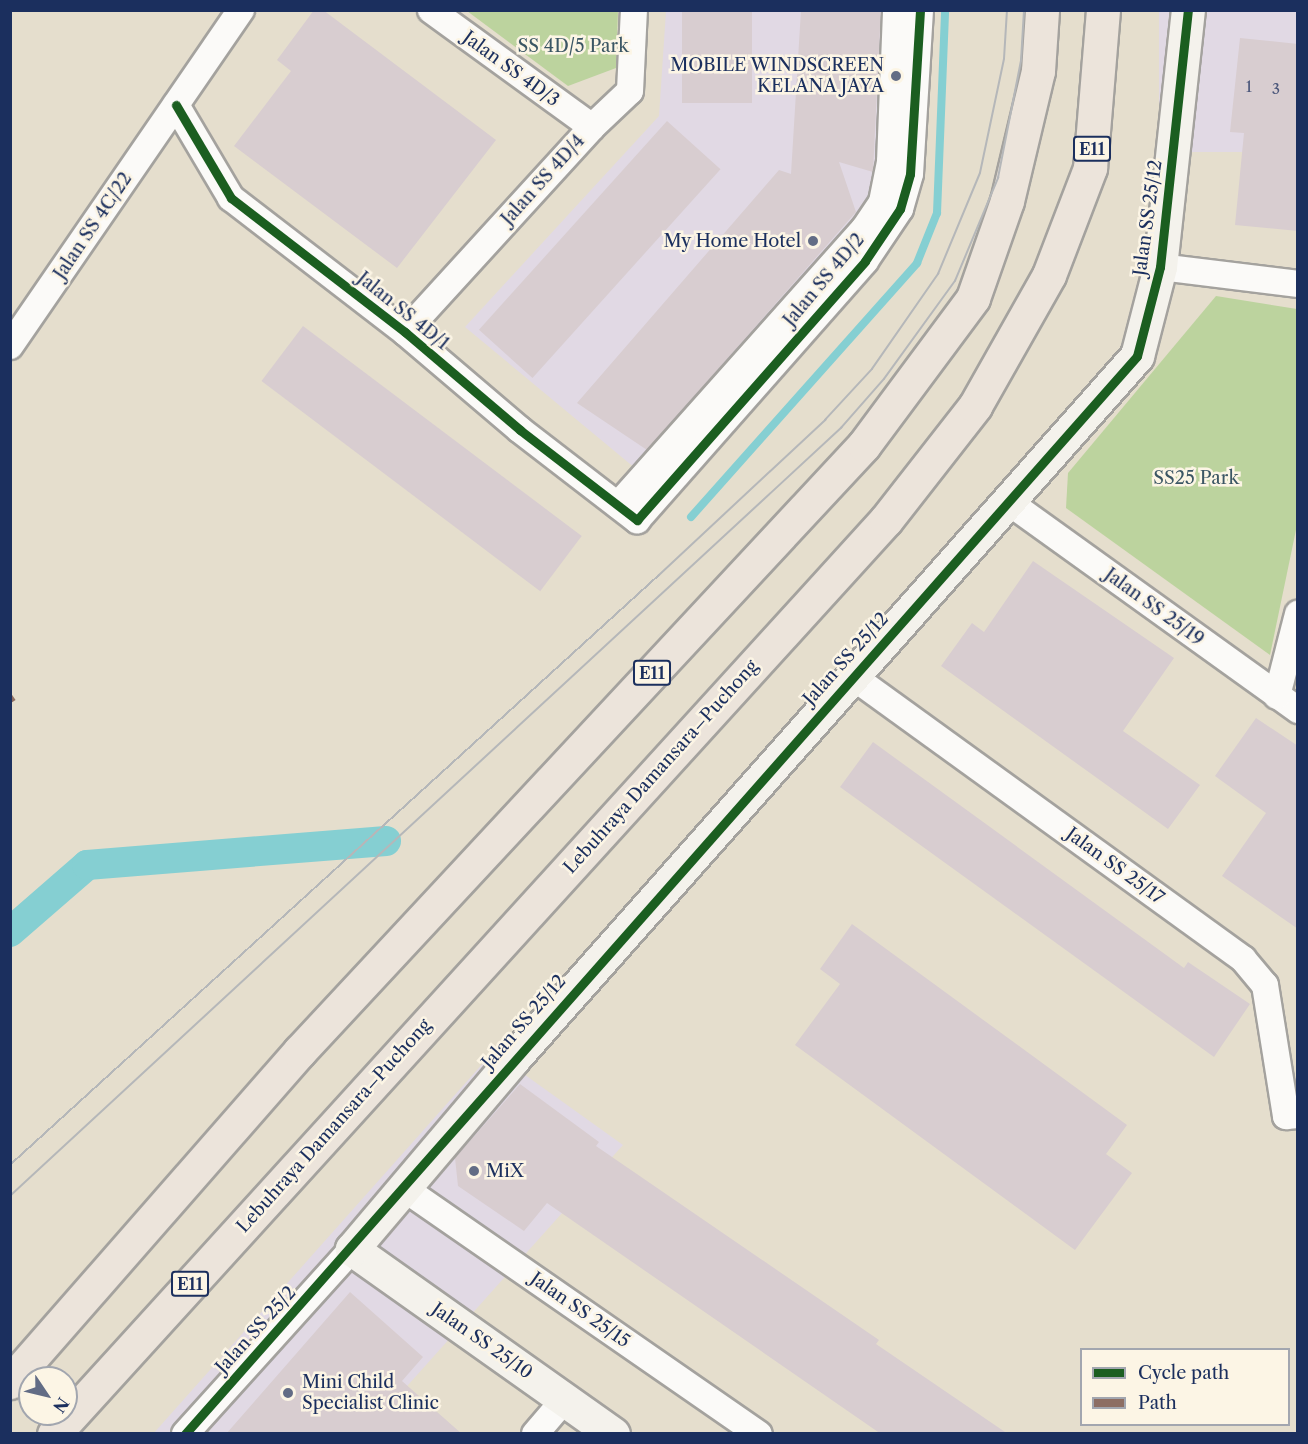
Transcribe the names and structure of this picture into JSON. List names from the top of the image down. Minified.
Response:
{"streets":{"highway":["E11","Lebuhraya Damansara–Puchong"],"street":["Jalan SS 4D/3","Jalan SS 4D/4","Jalan SS 25/12","Jalan SS 4C/22","Jalan SS 4D/2","Jalan SS 4D/1","Jalan SS 25/19","Jalan SS 25/17","Jalan SS 25/15","Jalan SS 25/2","Jalan SS 25/10"]},"crossings":[["Jalan SS 4D/3","Jalan SS 4D/4"],["Jalan SS 4D/4","Jalan SS 4D/1"],["Jalan SS 25/12","Jalan SS 25/19"],["Jalan SS 25/12","Jalan SS 25/17"],["Jalan SS 25/12","Jalan SS 25/15"],["Jalan SS 25/12","Jalan SS 25/2"],["Jalan SS 25/12","Jalan SS 25/10"],["Jalan SS 4C/22","Jalan SS 4D/1"],["Jalan SS 4D/2","Jalan SS 4D/1"],["Jalan SS 25/2","Jalan SS 25/10"]],"parks":["SS 4D/5 Park","SS25 Park"],"places":["MOBILE WINDSCREEN KELANA JAYA","My Home Hotel","MiX","Mini Child Specialist Clinic"],"house_numbers":["1","3"],"legend":["Cycle path","Path"],"north":"bottom right"}
